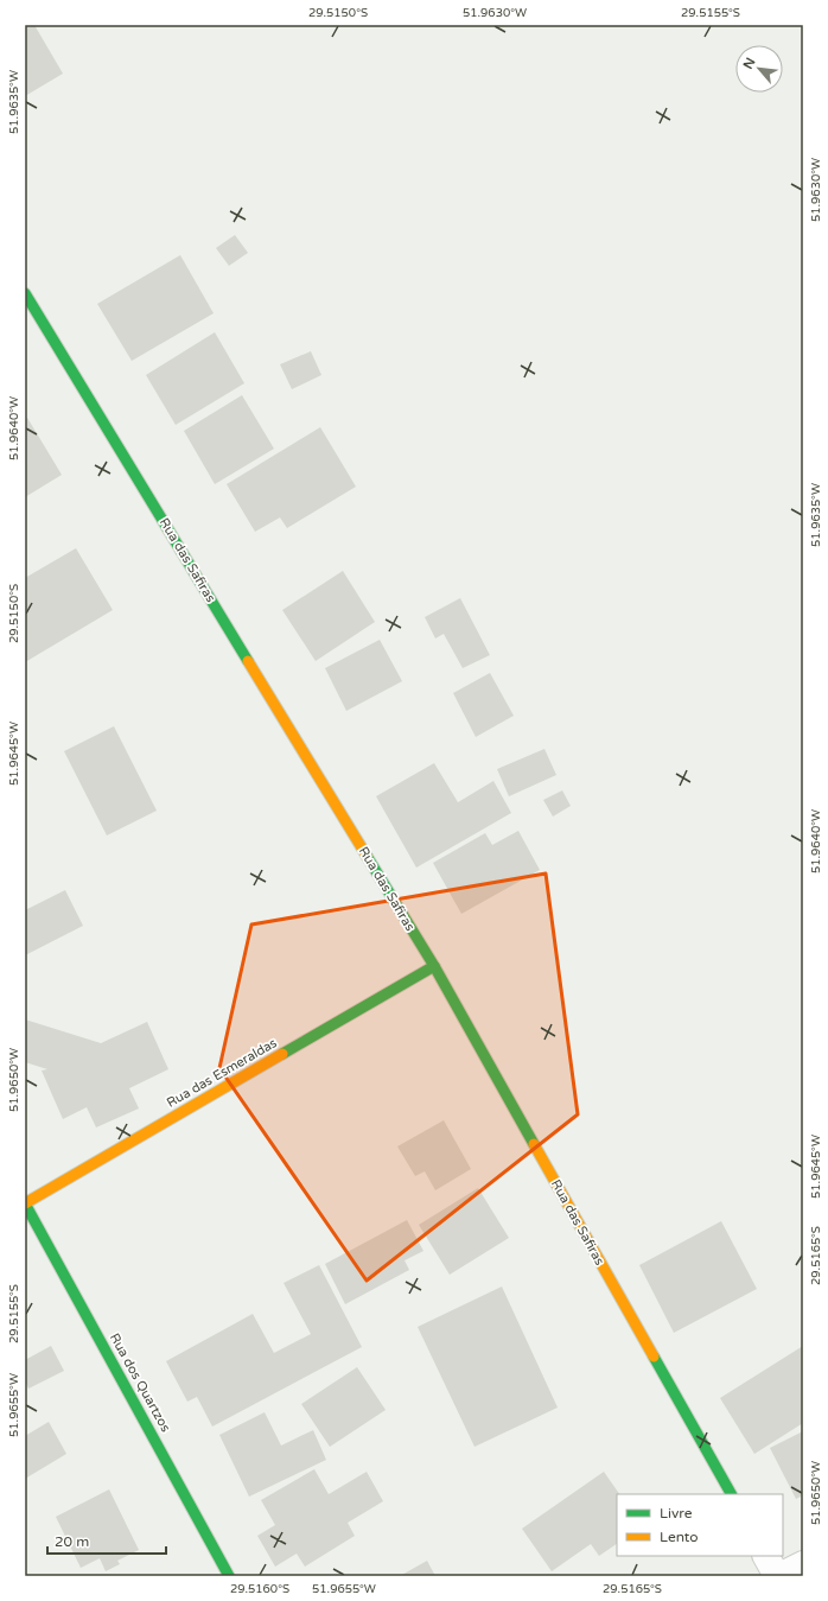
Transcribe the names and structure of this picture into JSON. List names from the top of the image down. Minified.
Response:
{"streets":{"street":["Rua das Safiras","Rua das Esmeraldas","Rua dos Quartzos"]},"crossings":[["Rua das Safiras","Rua das Esmeraldas"],["Rua das Esmeraldas","Rua dos Quartzos"]],"legend":["Livre","Lento"],"scale_bar":"20 m","north":"top left","coordinates":["29.5150°S","51.9630°W","29.5155°S","51.9635°W","51.9640°W","51.9645°W","51.9650°W","29.5165°S","51.9655°W","29.5160°S"]}
